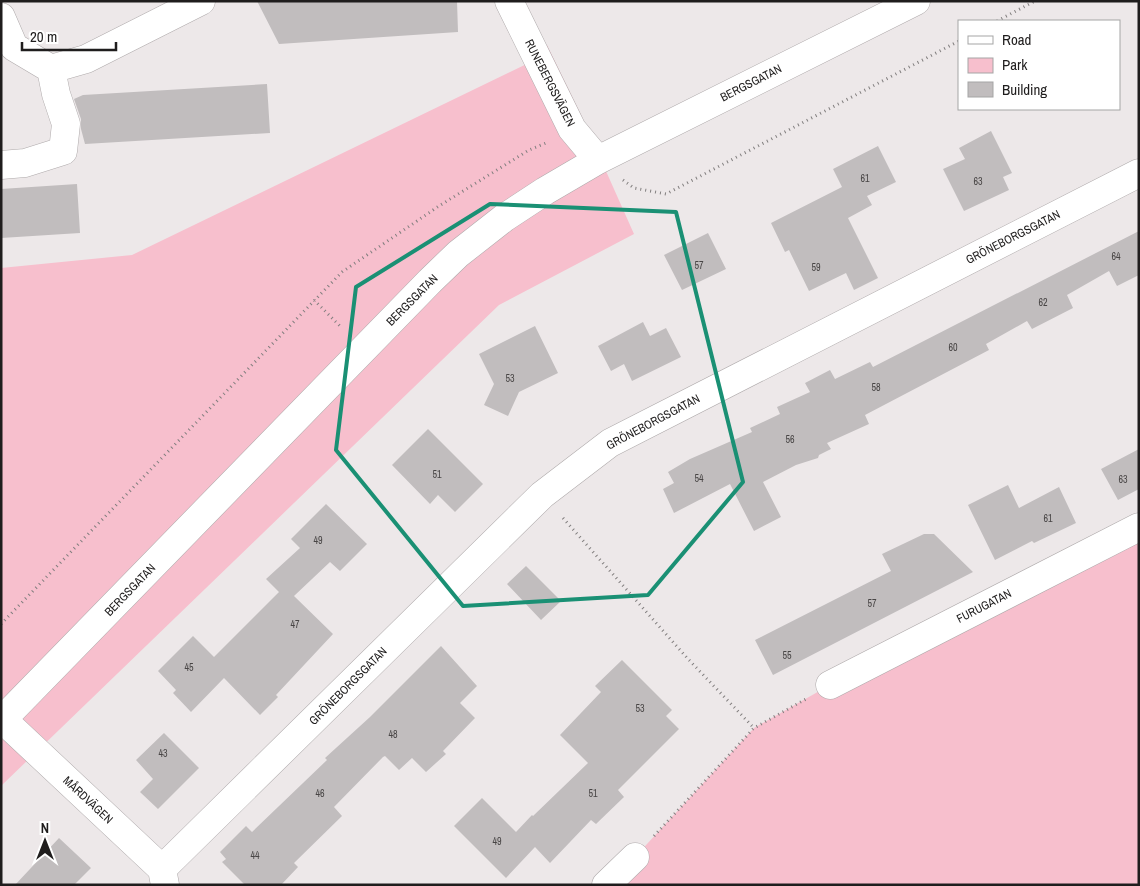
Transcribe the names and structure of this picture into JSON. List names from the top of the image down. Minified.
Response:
{"streets":{"street":["RUNEBERGSVÄGEN","BERGSGATAN","GRÖNEBORGSGATAN","FURUGATAN","MÅRDVÄGEN"]},"crossings":[["RUNEBERGSVÄGEN","BERGSGATAN"],["BERGSGATAN","MÅRDVÄGEN"],["GRÖNEBORGSGATAN","MÅRDVÄGEN"]],"house_numbers":["61","63","64","57","59","62","60","53","58","56","51","54","63","61","49","57","47","55","45","53","48","43","46","51","49","44"],"legend":["Road","Park","Building"],"scale_bar":"20 m","north":"top"}
